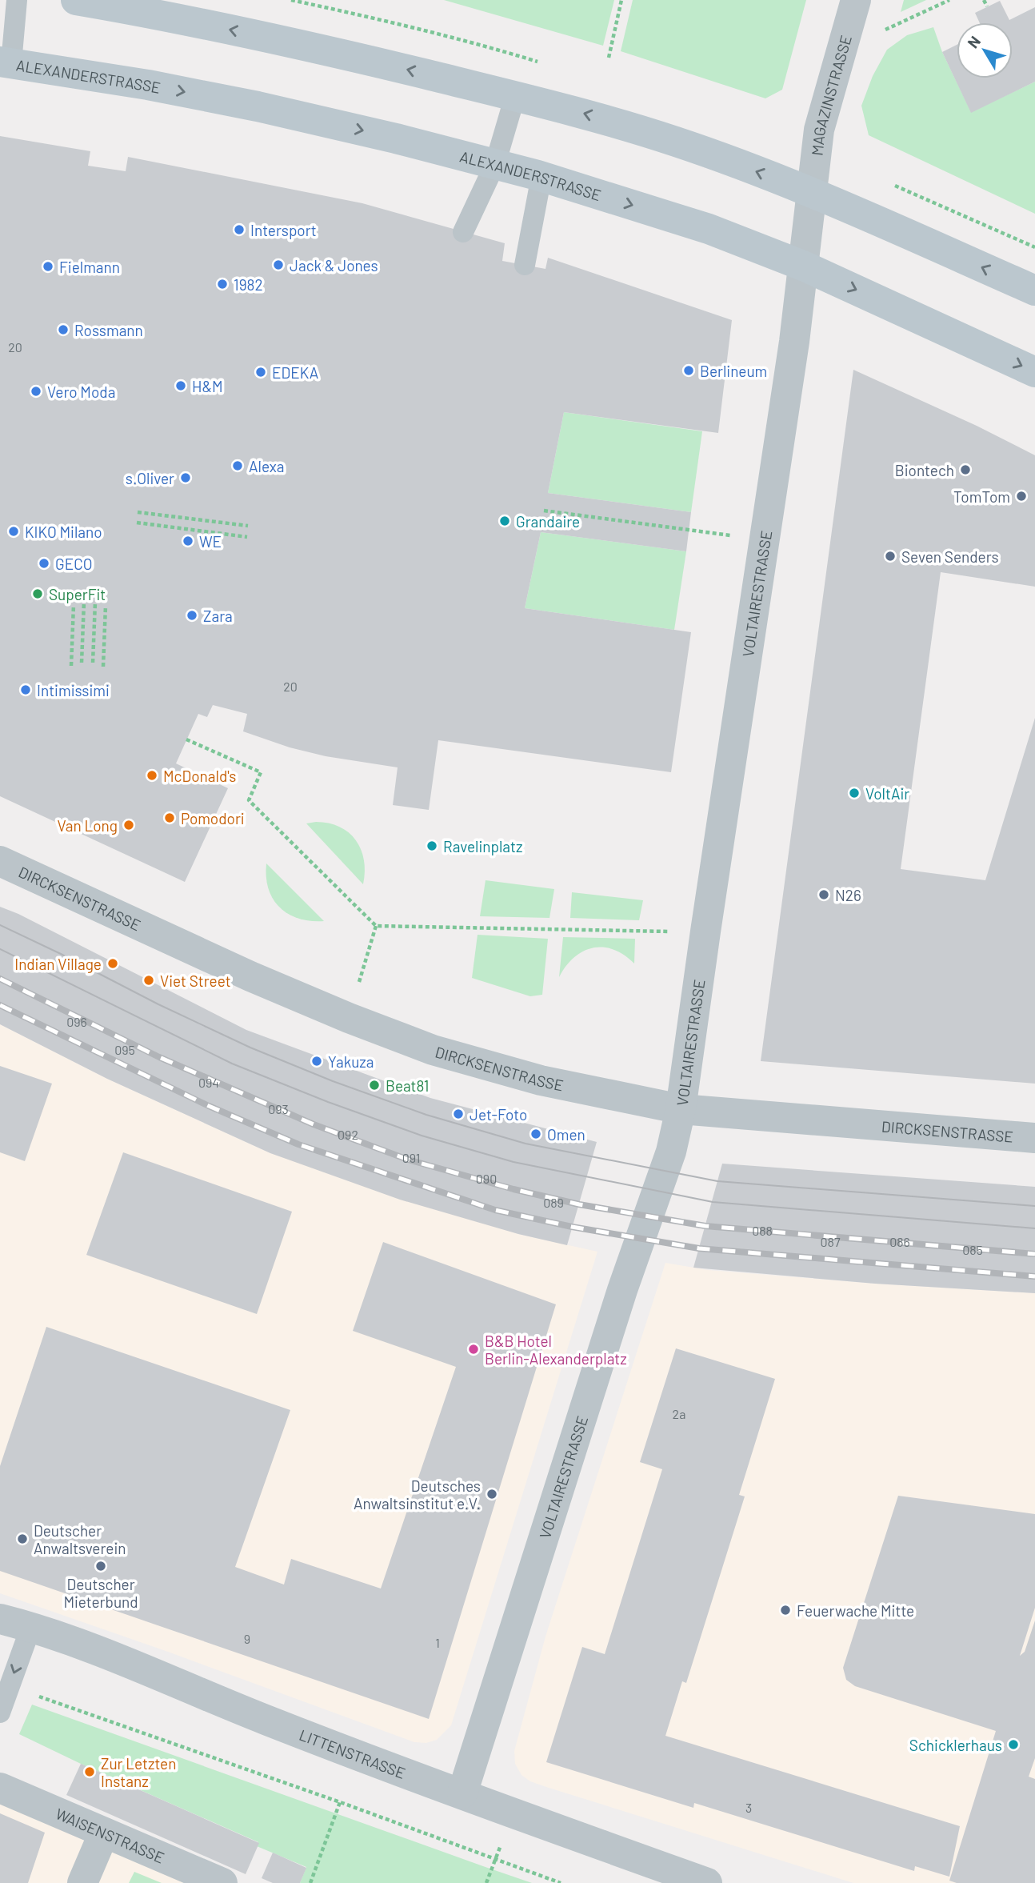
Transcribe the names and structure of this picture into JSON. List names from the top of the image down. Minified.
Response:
{"streets":{"main road":["ALEXANDERSTRASSE"],"street":["MAGAZINSTRASSE","VOLTAIRESTRASSE","DIRCKSENSTRASSE","LITTENSTRASSE","WAISENSTRASSE"]},"crossings":[["ALEXANDERSTRASSE","MAGAZINSTRASSE"],["ALEXANDERSTRASSE","VOLTAIRESTRASSE"],["MAGAZINSTRASSE","VOLTAIRESTRASSE"],["VOLTAIRESTRASSE","DIRCKSENSTRASSE"],["VOLTAIRESTRASSE","LITTENSTRASSE"]],"places":["Intersport","Jack & Jones","Fielmann","1982","Rossmann","Berlineum","EDEKA","H&M","Vero Moda","Alexa","Biontech","s.Oliver","TomTom","Grandaire","KIKO Milano","WE","Seven Senders","GECO","SuperFit","Zara","Intimissimi","McDonald's","VoltAir","Pomodori","Van Long","Ravelinplatz","N26","Indian Village","Viet Street","Yakuza","Beat81","Jet-Foto","Omen","B&B Hotel Berlin-Alexanderplatz","Deutsches Anwaltsinstitut e.V.","Deutscher Anwaltsverein","Deutscher Mieterbund","Feuerwache Mitte","Schicklerhaus","Zur Letzten Instanz"],"house_numbers":["20","20","096","095","094","093","092","091","090","089","088","087","086","085","2a","9","1","3"],"north":"top left"}
